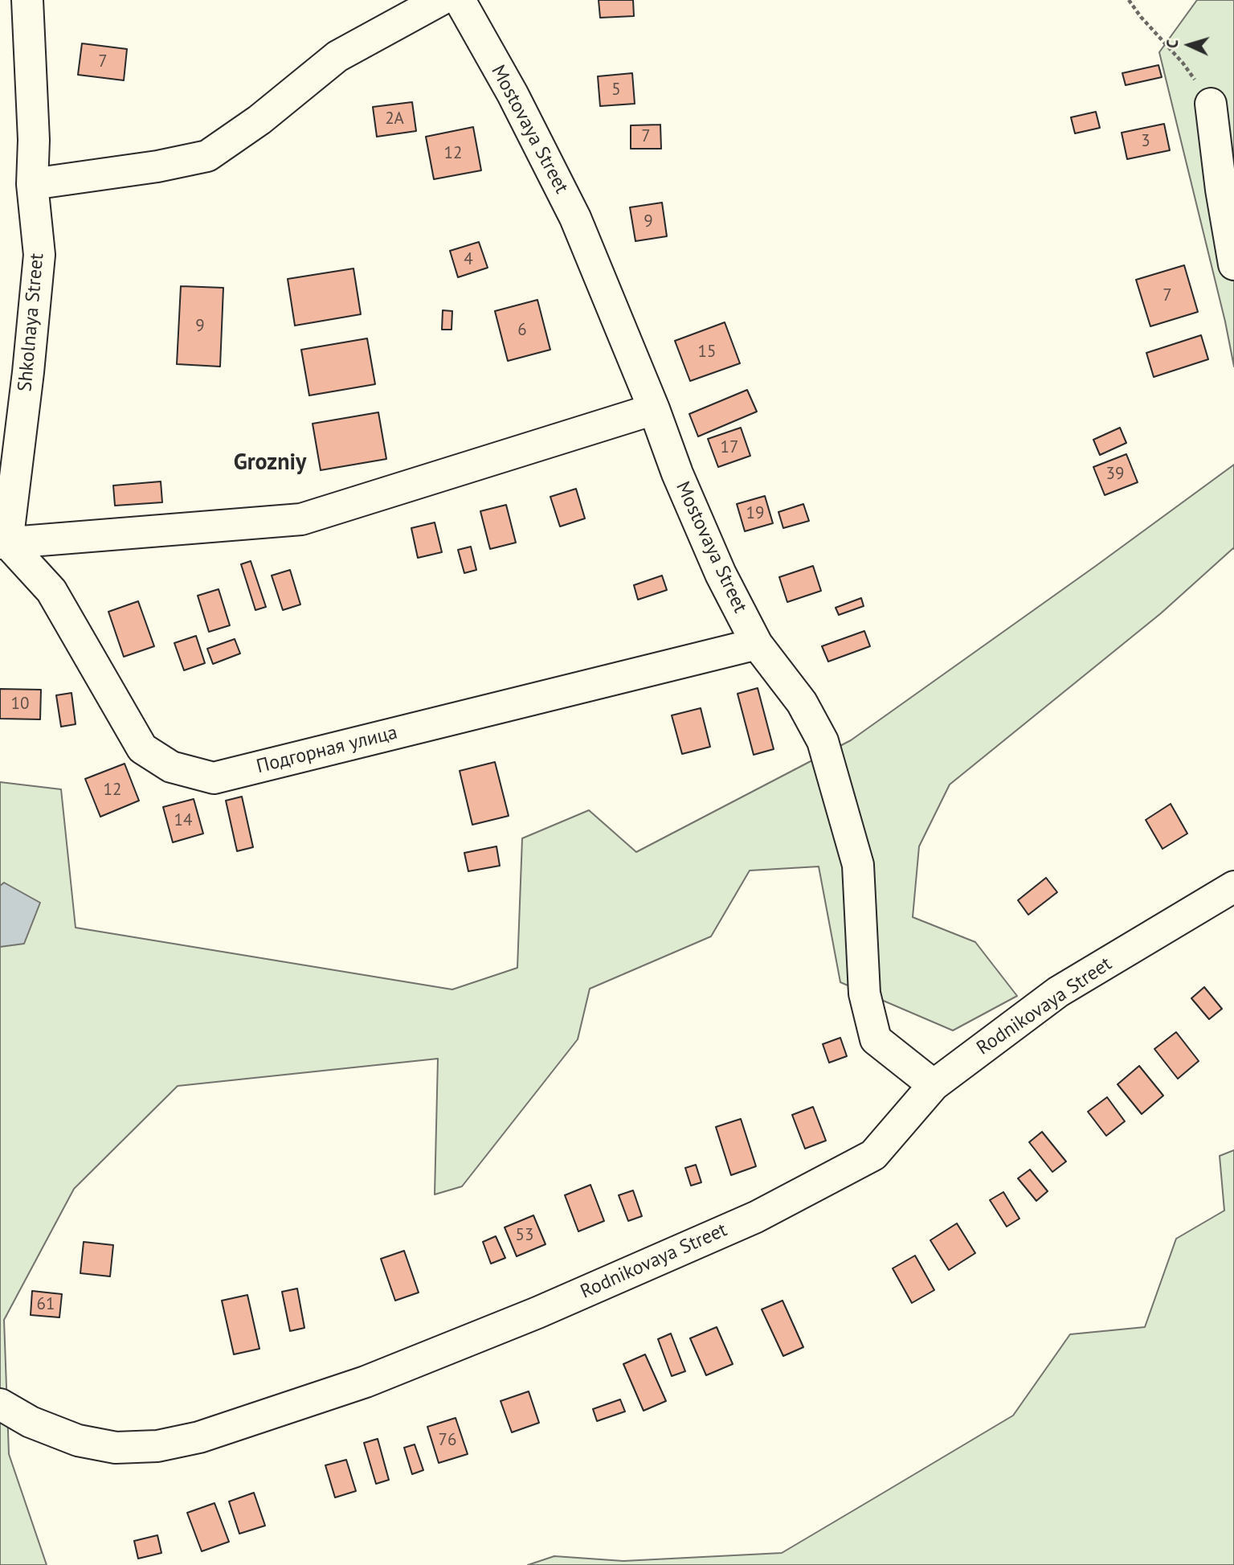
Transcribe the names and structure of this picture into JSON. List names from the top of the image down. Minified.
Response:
{"streets":{"street":["Mostovaya Street","Shkolnaya Street","Подгорная улица","Rodnikovaya Street"]},"crossings":[["Mostovaya Street","Подгорная улица"],["Mostovaya Street","Rodnikovaya Street"],["Shkolnaya Street","Подгорная улица"]],"districts":["Grozniy"],"house_numbers":["7","5","2А","7","3","12","9","4","7","9","6","15","17","39","19","10","12","14","53","61","76"],"north":"left"}
